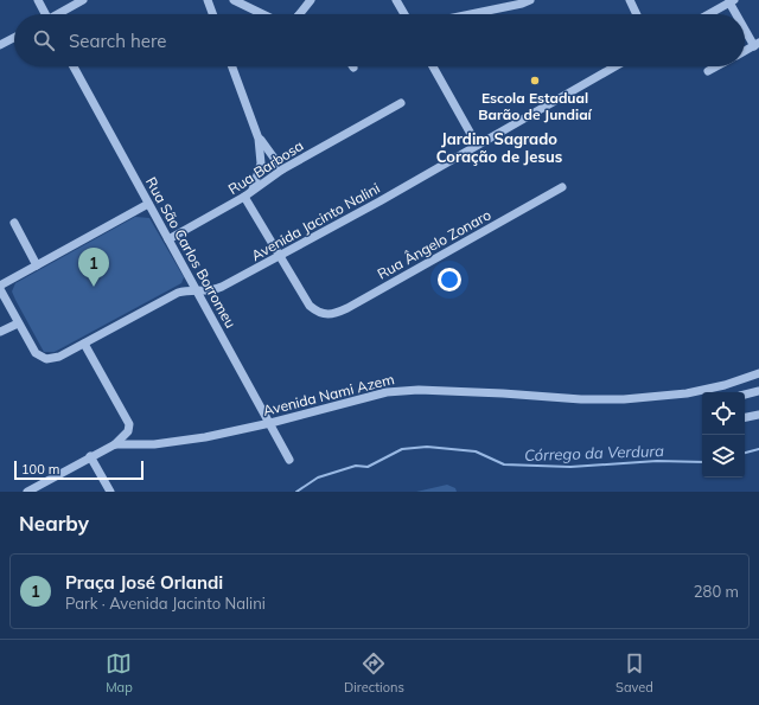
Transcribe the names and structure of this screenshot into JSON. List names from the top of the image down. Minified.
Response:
{"streets":{"street":["Rua Barbosa","Avenida Jacinto Nalini","Rua Ângelo Zonaro","Rua São Carlos Borromeu","Avenida Nami Azem"]},"crossings":[["Rua Barbosa","Rua São Carlos Borromeu"],["Avenida Jacinto Nalini","Rua Ângelo Zonaro"],["Avenida Jacinto Nalini","Rua São Carlos Borromeu"],["Rua São Carlos Borromeu","Avenida Nami Azem"]],"districts":["Jardim Sagrado Coração de Jesus"],"water":["Córrego da Verdura"],"places":["Escola Estadual Barão de Jundiaí"],"scale_bar":"100 m","page":{"search":"Search here","pins":"1","scale":"100 m","heading":"Nearby","list":[{"mark":"1","name":"Praça José Orlandi","note":"Park · Avenida Jacinto Nalini","value":"280 m"}],"nav":["Map","Directions","Saved"]}}
